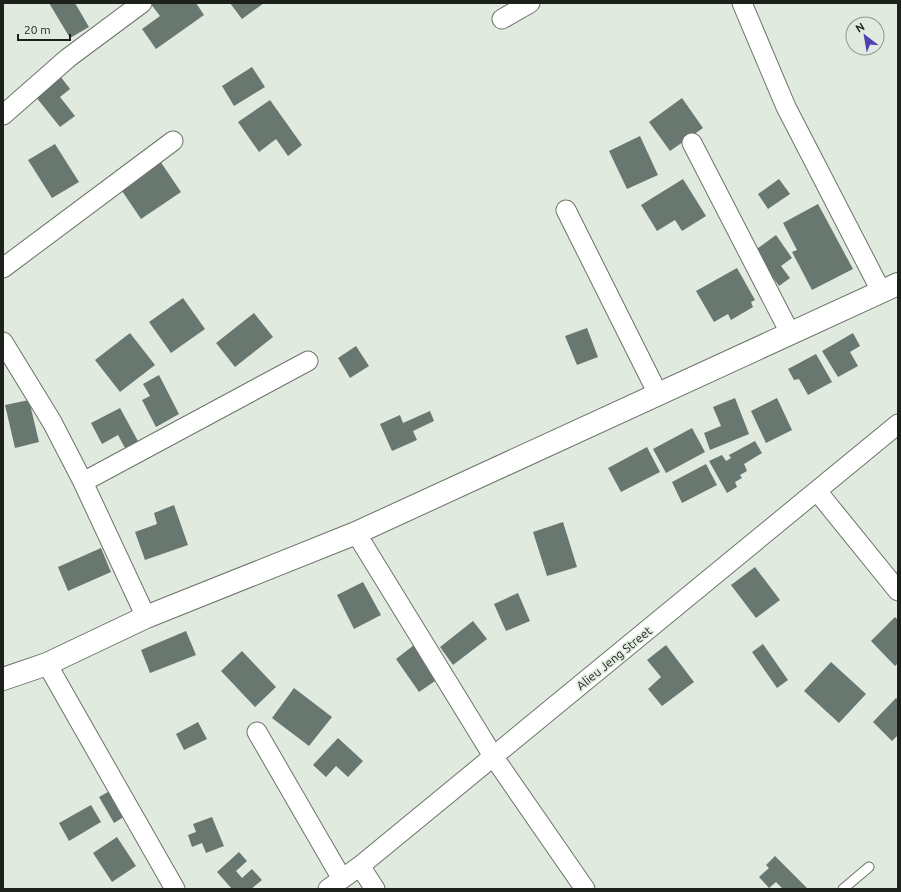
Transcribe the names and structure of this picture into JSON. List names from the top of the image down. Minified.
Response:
{"streets":{"street":["Alieu Jeng Street"]},"scale_bar":"20 m","north":"top left"}
